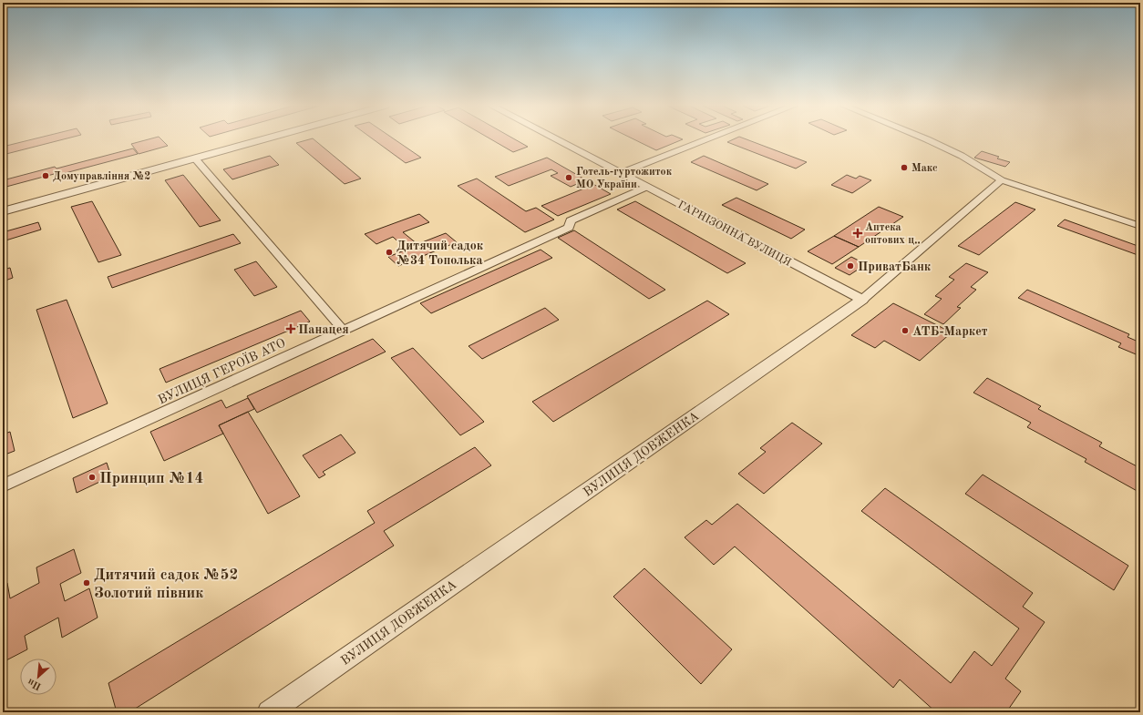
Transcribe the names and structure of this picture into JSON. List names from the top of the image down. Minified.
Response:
{"streets":{"street":["ГАРНІЗОННА ВУЛИЦЯ","ВУЛИЦЯ ГЕРОЇВ АТО","ВУЛИЦЯ ДОВЖЕНКА"]},"crossings":[["ГАРНІЗОННА ВУЛИЦЯ","ВУЛИЦЯ ГЕРОЇВ АТО"],["ГАРНІЗОННА ВУЛИЦЯ","ВУЛИЦЯ ДОВЖЕНКА"]],"places":{"other":["Макс","Домуправління №2","Готель-гуртожиток МО України","Дитячий садок №34 Тополька","ПриватБанк","АТБ-Маркет","Принцип №14","Дитячий садок №52 Золотий півник"],"health":["Аптека оптових ц‥","Панацея"]},"north":"bottom left"}
